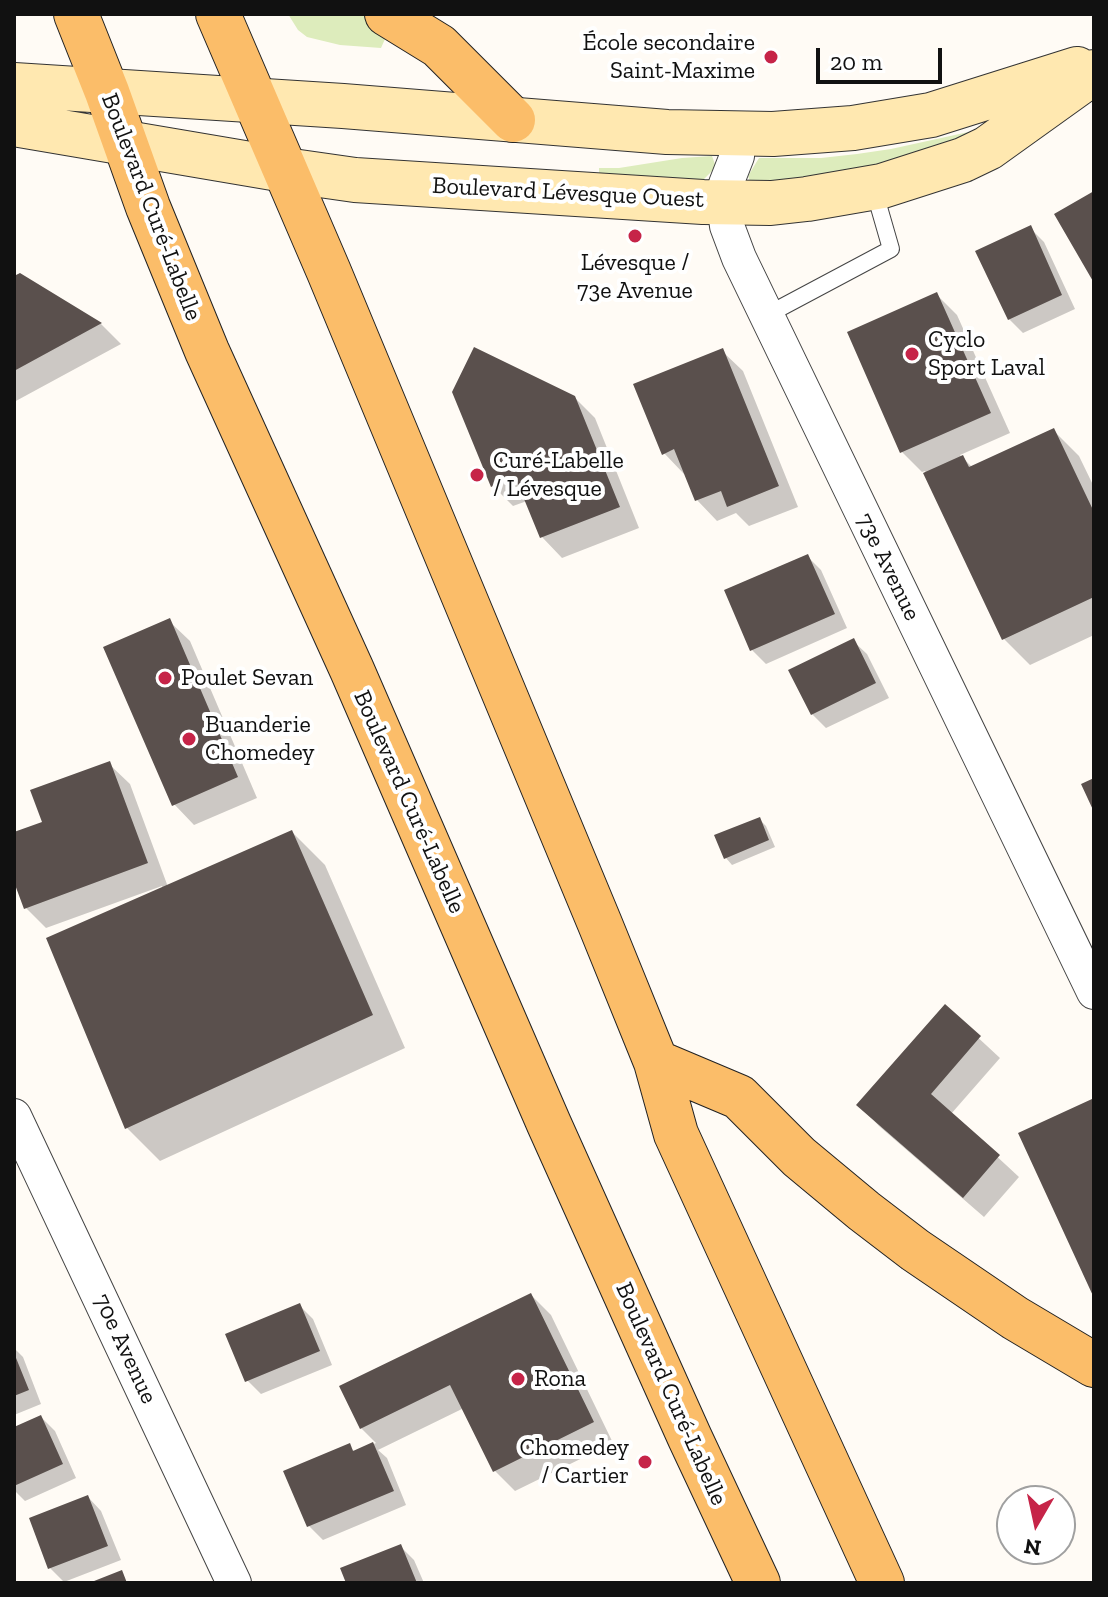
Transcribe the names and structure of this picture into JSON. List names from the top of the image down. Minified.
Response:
{"streets":{"main road":["Boulevard Curé-Labelle"],"street":["Boulevard Lévesque Ouest","73e Avenue","70e Avenue"]},"crossings":[["Boulevard Lévesque Ouest","Boulevard Curé-Labelle"],["Boulevard Lévesque Ouest","73e Avenue"]],"places":["École secondaire Saint-Maxime","Lévesque / 73e Avenue","Cyclo Sport Laval","Curé-Labelle / Lévesque","Poulet Sevan","Buanderie Chomedey","Rona","Chomedey / Cartier"],"scale_bar":"20 m","north":"bottom"}
